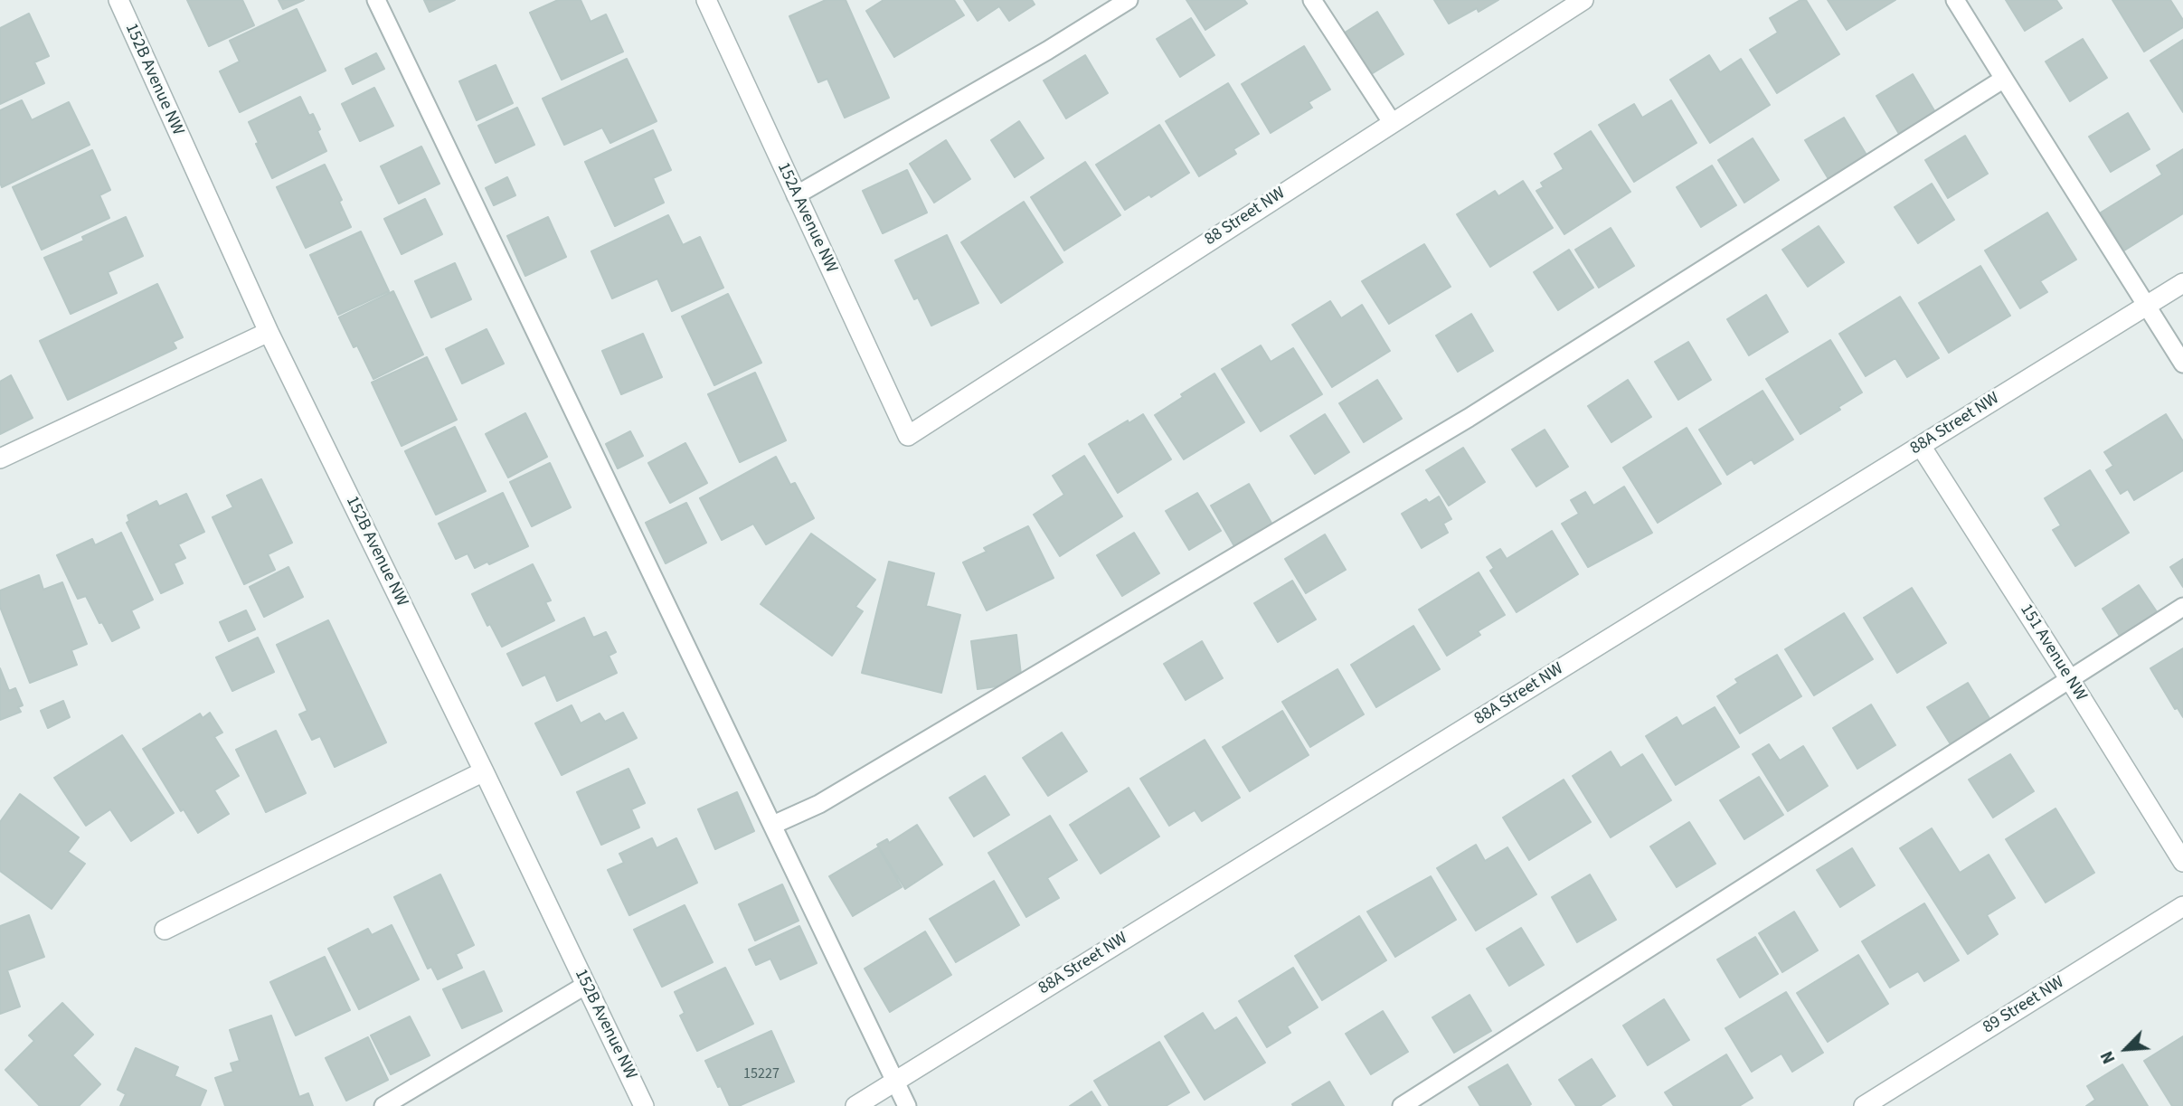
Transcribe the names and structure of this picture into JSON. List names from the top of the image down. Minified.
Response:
{"streets":{"street":["152B Avenue NW","88 Street NW","152A Avenue NW","88A Street NW","151 Avenue NW","89 Street NW"]},"crossings":[["88 Street NW","152A Avenue NW"],["88A Street NW","151 Avenue NW"]],"house_numbers":["15227"],"north":"bottom left"}
